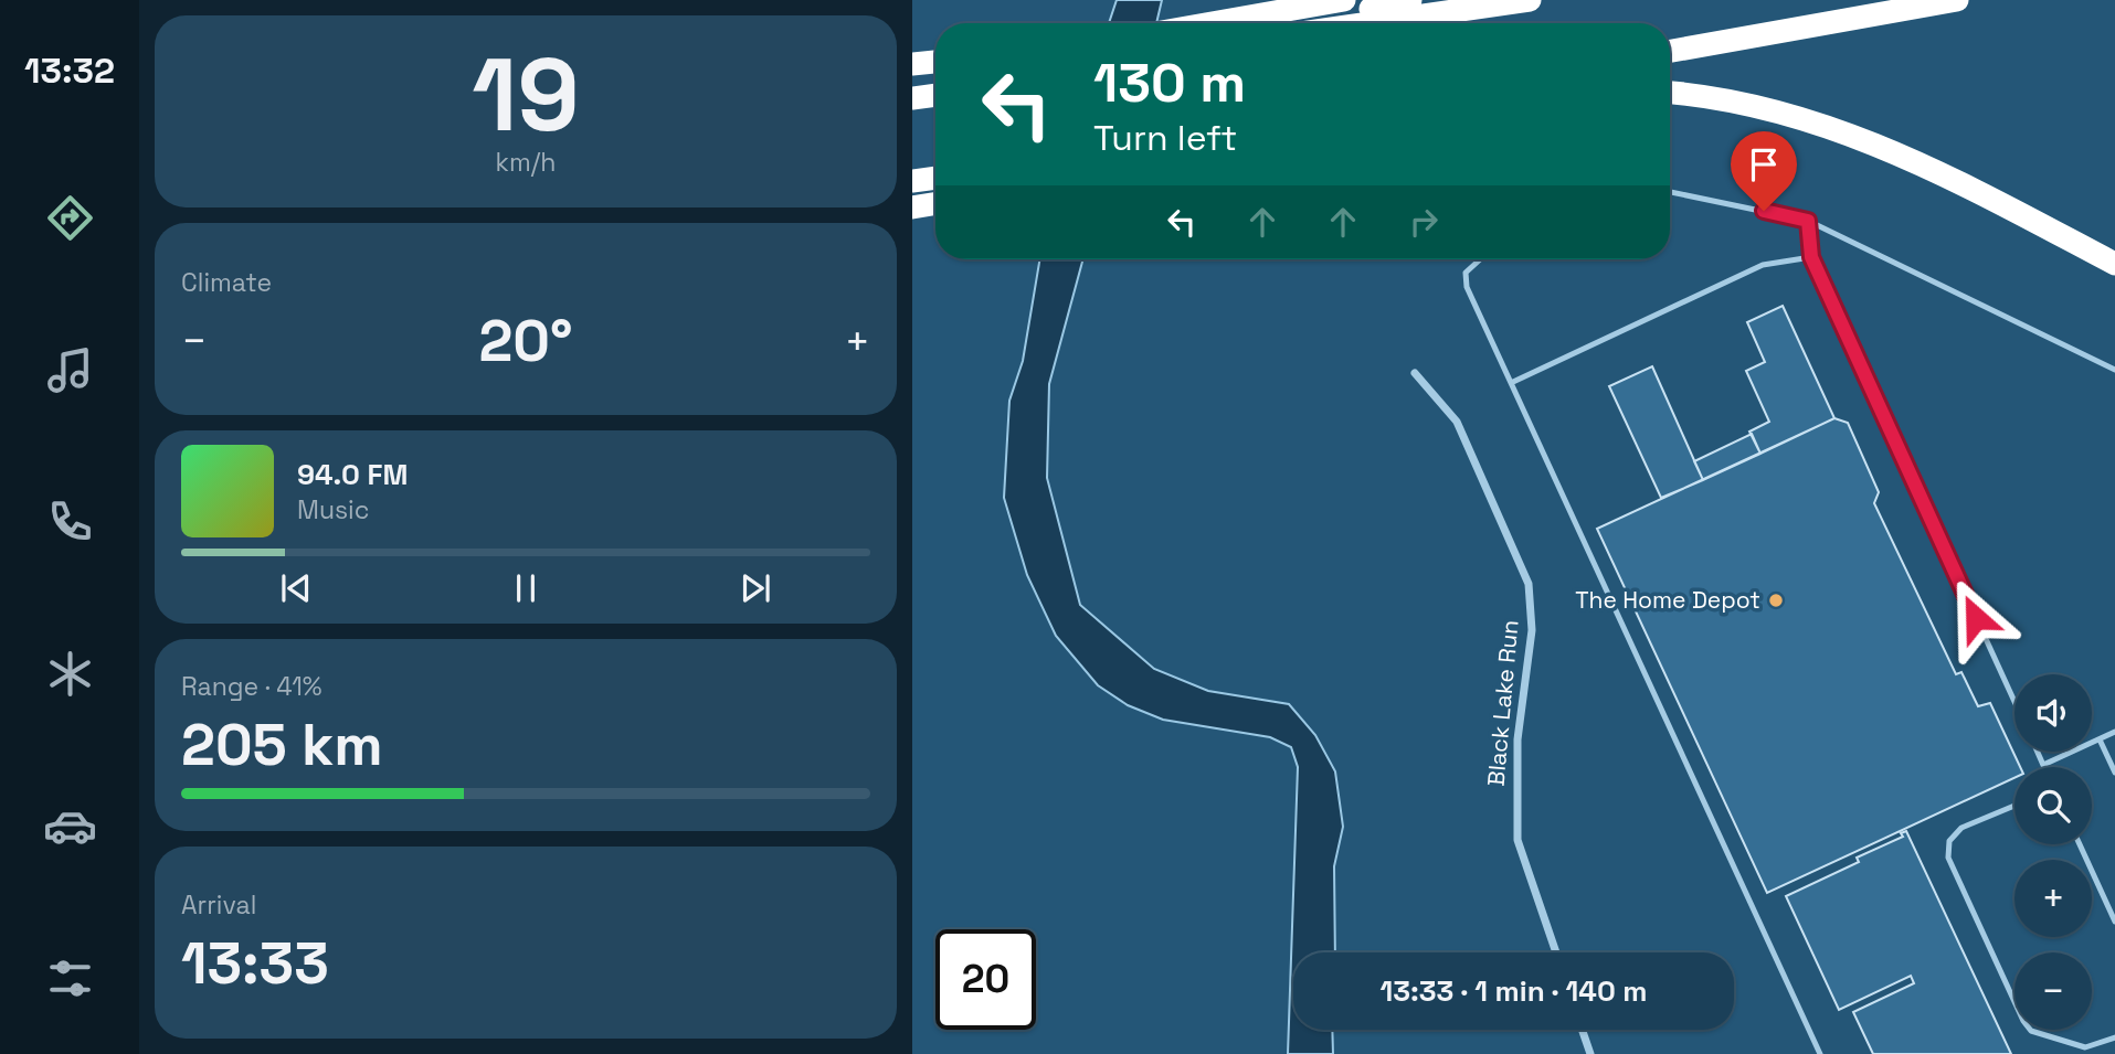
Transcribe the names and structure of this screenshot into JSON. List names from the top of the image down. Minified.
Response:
{"streets":{"street":["Black Lake Run"]},"places":["The Home Depot"],"page":{"tabs":"13:32","tile":[["19","km/h"],"Climate",["Range · 41%","205 km"],["Arrival","13:33"]],"turn":["130 m","Turn left"],"heat":["−","20°","+"],"song":["94.0 FM","Music"],"map_buttons":["+","−"],"limit":"20","trip":"13:33 · 1 min · 140 m"}}
